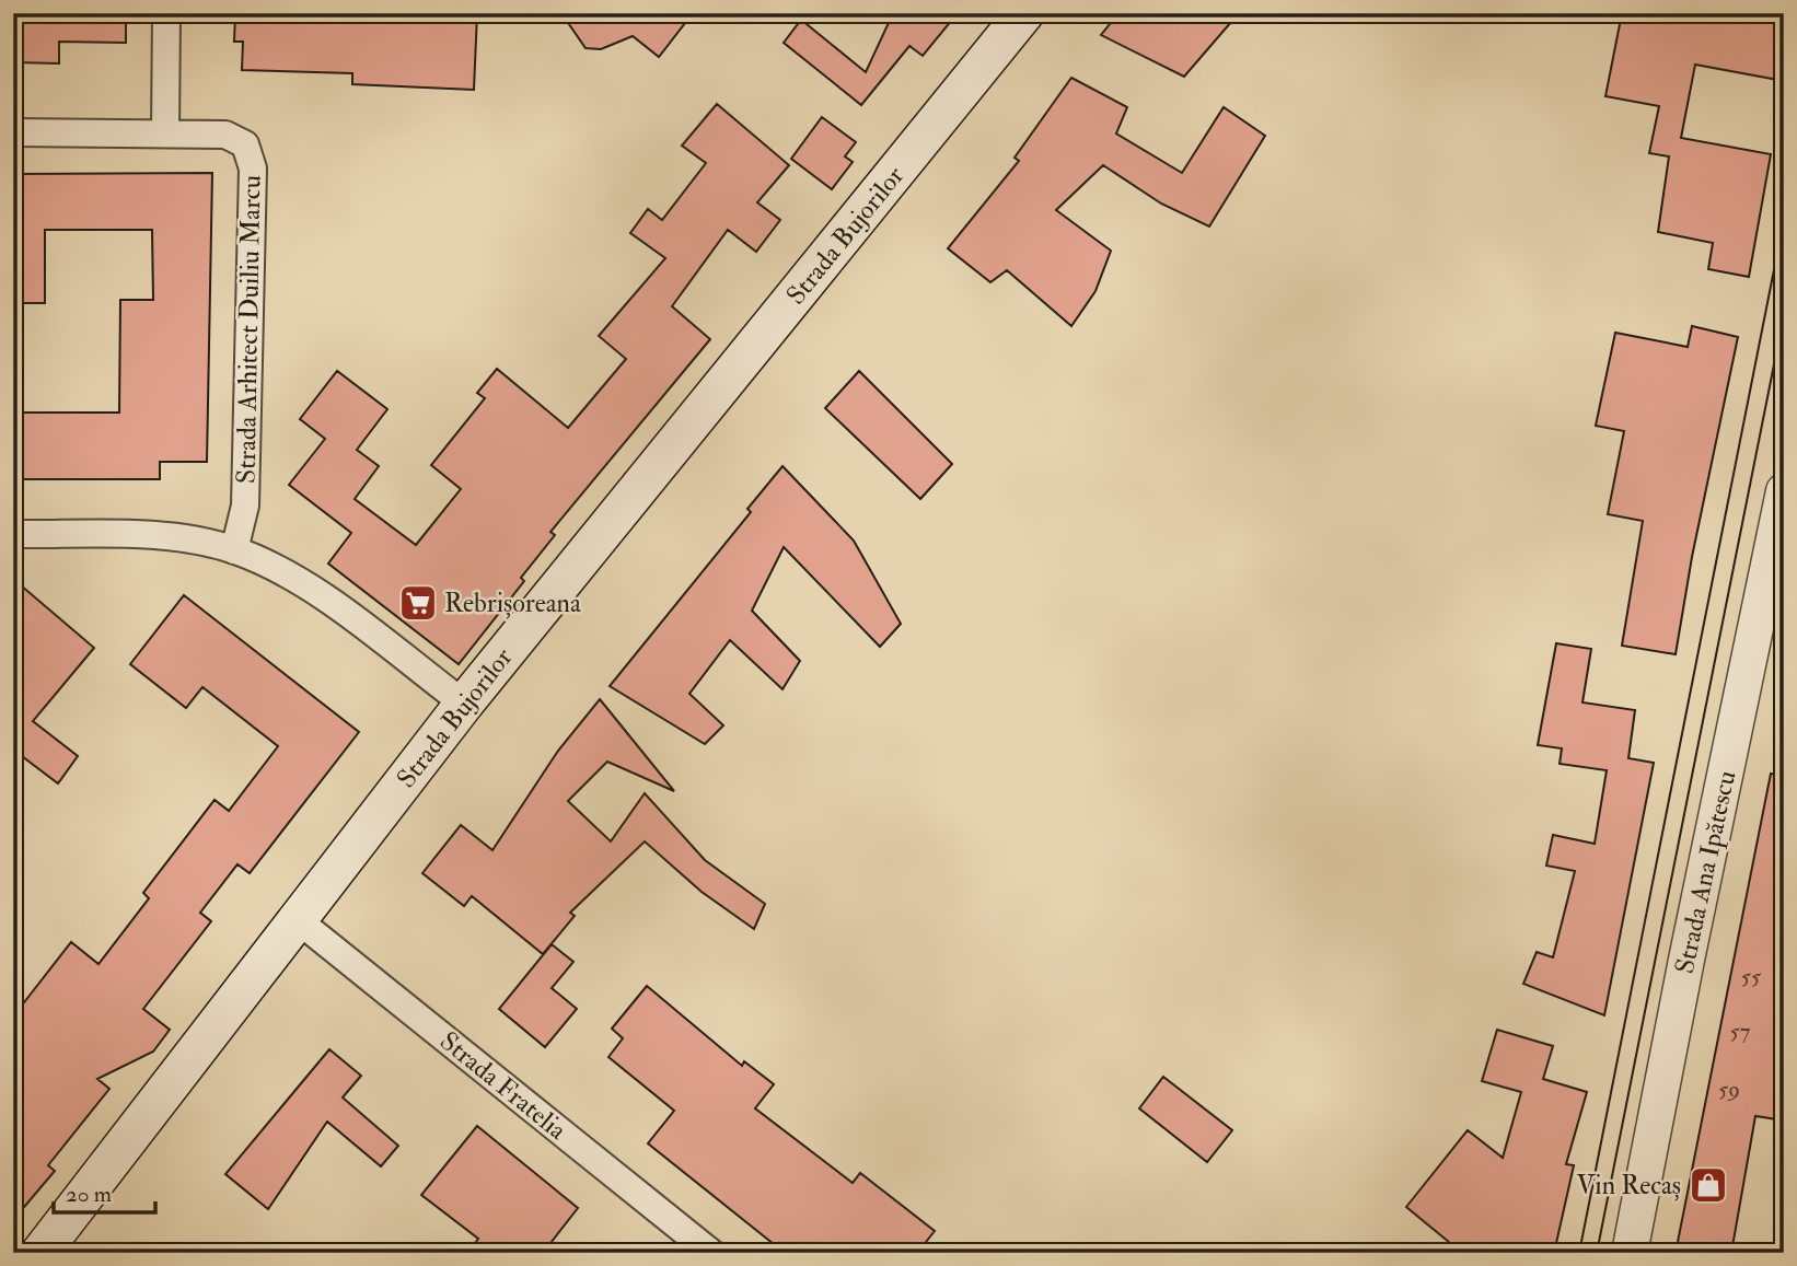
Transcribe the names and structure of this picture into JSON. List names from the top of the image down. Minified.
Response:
{"streets":{"main road":["Strada Bujorilor"],"street":["Strada Arhitect Duiliu Marcu","Strada Ana Ipătescu","Strada Fratelia"]},"crossings":[["Strada Bujorilor","Strada Fratelia"]],"places":{"supermarket":["Rebrișoreana"],"shop":["Vin Recaș"]},"house_numbers":["55","57","59"],"scale_bar":"20 m"}
